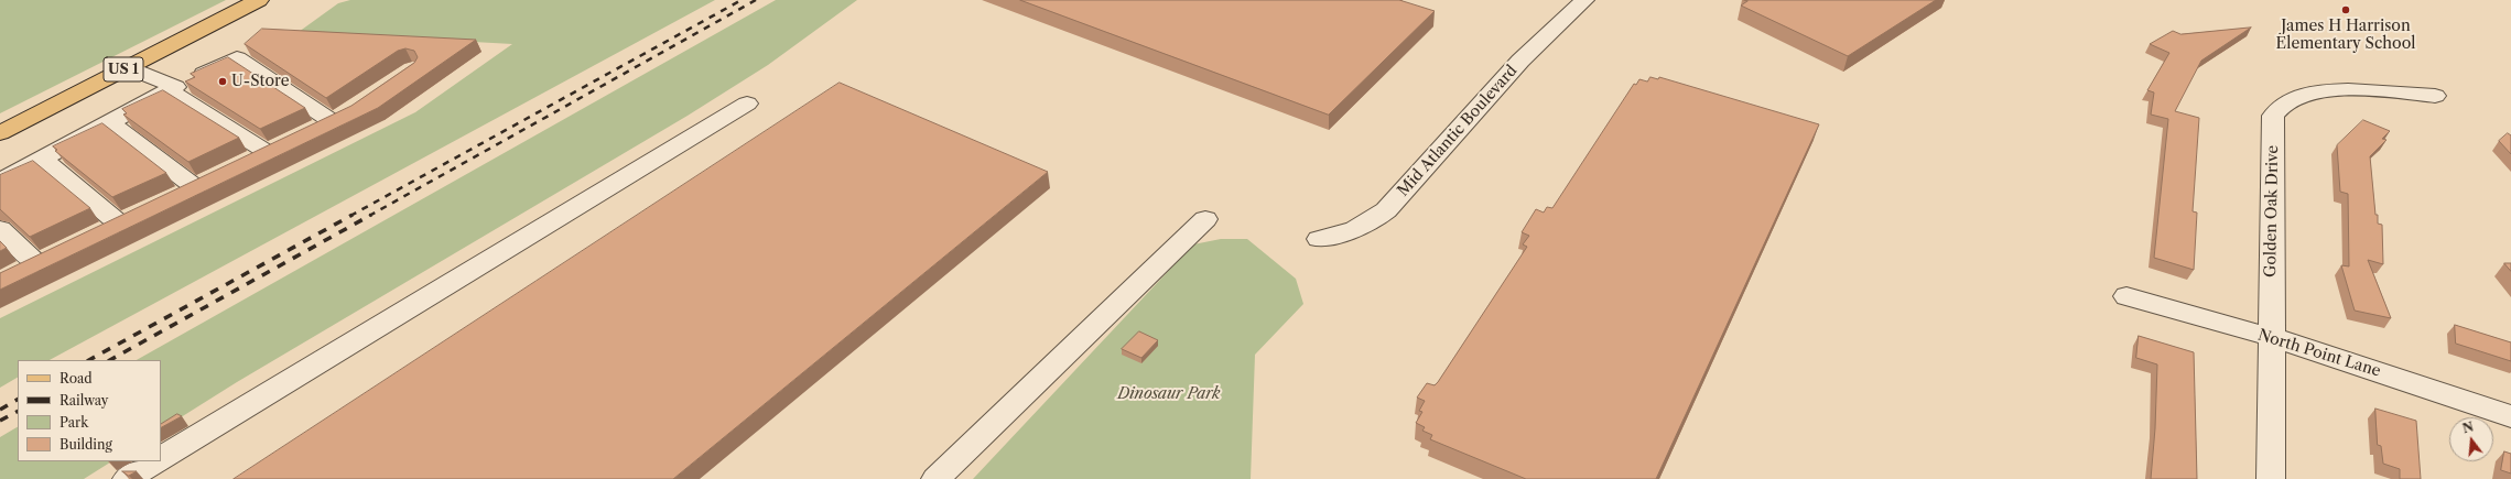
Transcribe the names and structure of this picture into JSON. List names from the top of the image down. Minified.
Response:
{"streets":{"main road":["US 1"],"street":["Mid Atlantic Boulevard","Golden Oak Drive","North Point Lane"]},"crossings":[["Golden Oak Drive","North Point Lane"]],"parks":["Dinosaur Park"],"places":["James H Harrison Elementary School","U-Store"],"legend":["Road","Railway","Park","Building"],"north":"top"}
